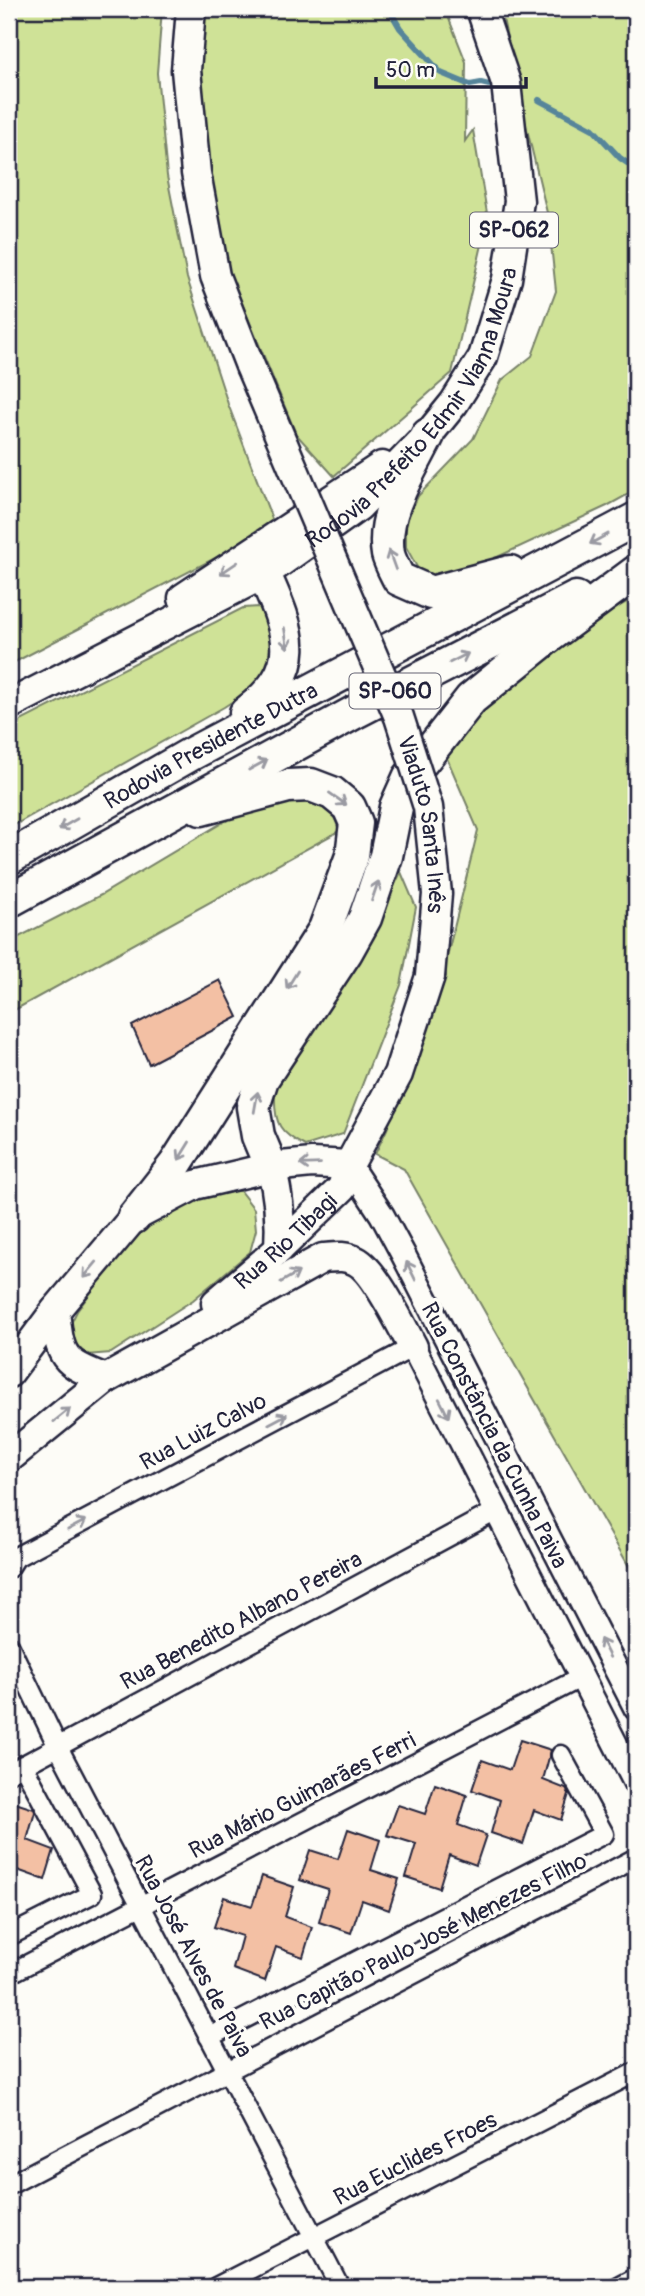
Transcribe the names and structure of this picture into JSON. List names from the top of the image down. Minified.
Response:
{"streets":{"highway":["SP-060","Rodovia Presidente Dutra"],"main road":["SP-062","Rodovia Prefeito Edmir Vianna Moura","Viaduto Santa Inês","Rua Rio Tibagi"],"street":["Rua Luiz Calvo","Rua Constância da Cunha Paiva","Rua Benedito Albano Pereira","Rua Mário Guimarães Ferri","Rua Capitão Paulo José Menezes Filho","Rua José Alves de Paiva","Rua Euclides Froes"]},"crossings":[["Viaduto Santa Inês","Rua Rio Tibagi"],["Rua Rio Tibagi","Rua Constância da Cunha Paiva"],["Rua Luiz Calvo","Rua Constância da Cunha Paiva"],["Rua Constância da Cunha Paiva","Rua Benedito Albano Pereira"],["Rua Constância da Cunha Paiva","Rua Mário Guimarães Ferri"],["Rua Benedito Albano Pereira","Rua José Alves de Paiva"],["Rua Mário Guimarães Ferri","Rua José Alves de Paiva"],["Rua Capitão Paulo José Menezes Filho","Rua José Alves de Paiva"],["Rua José Alves de Paiva","Rua Euclides Froes"]],"one_way":["Rua Luiz Calvo"],"scale_bar":"50 m"}
